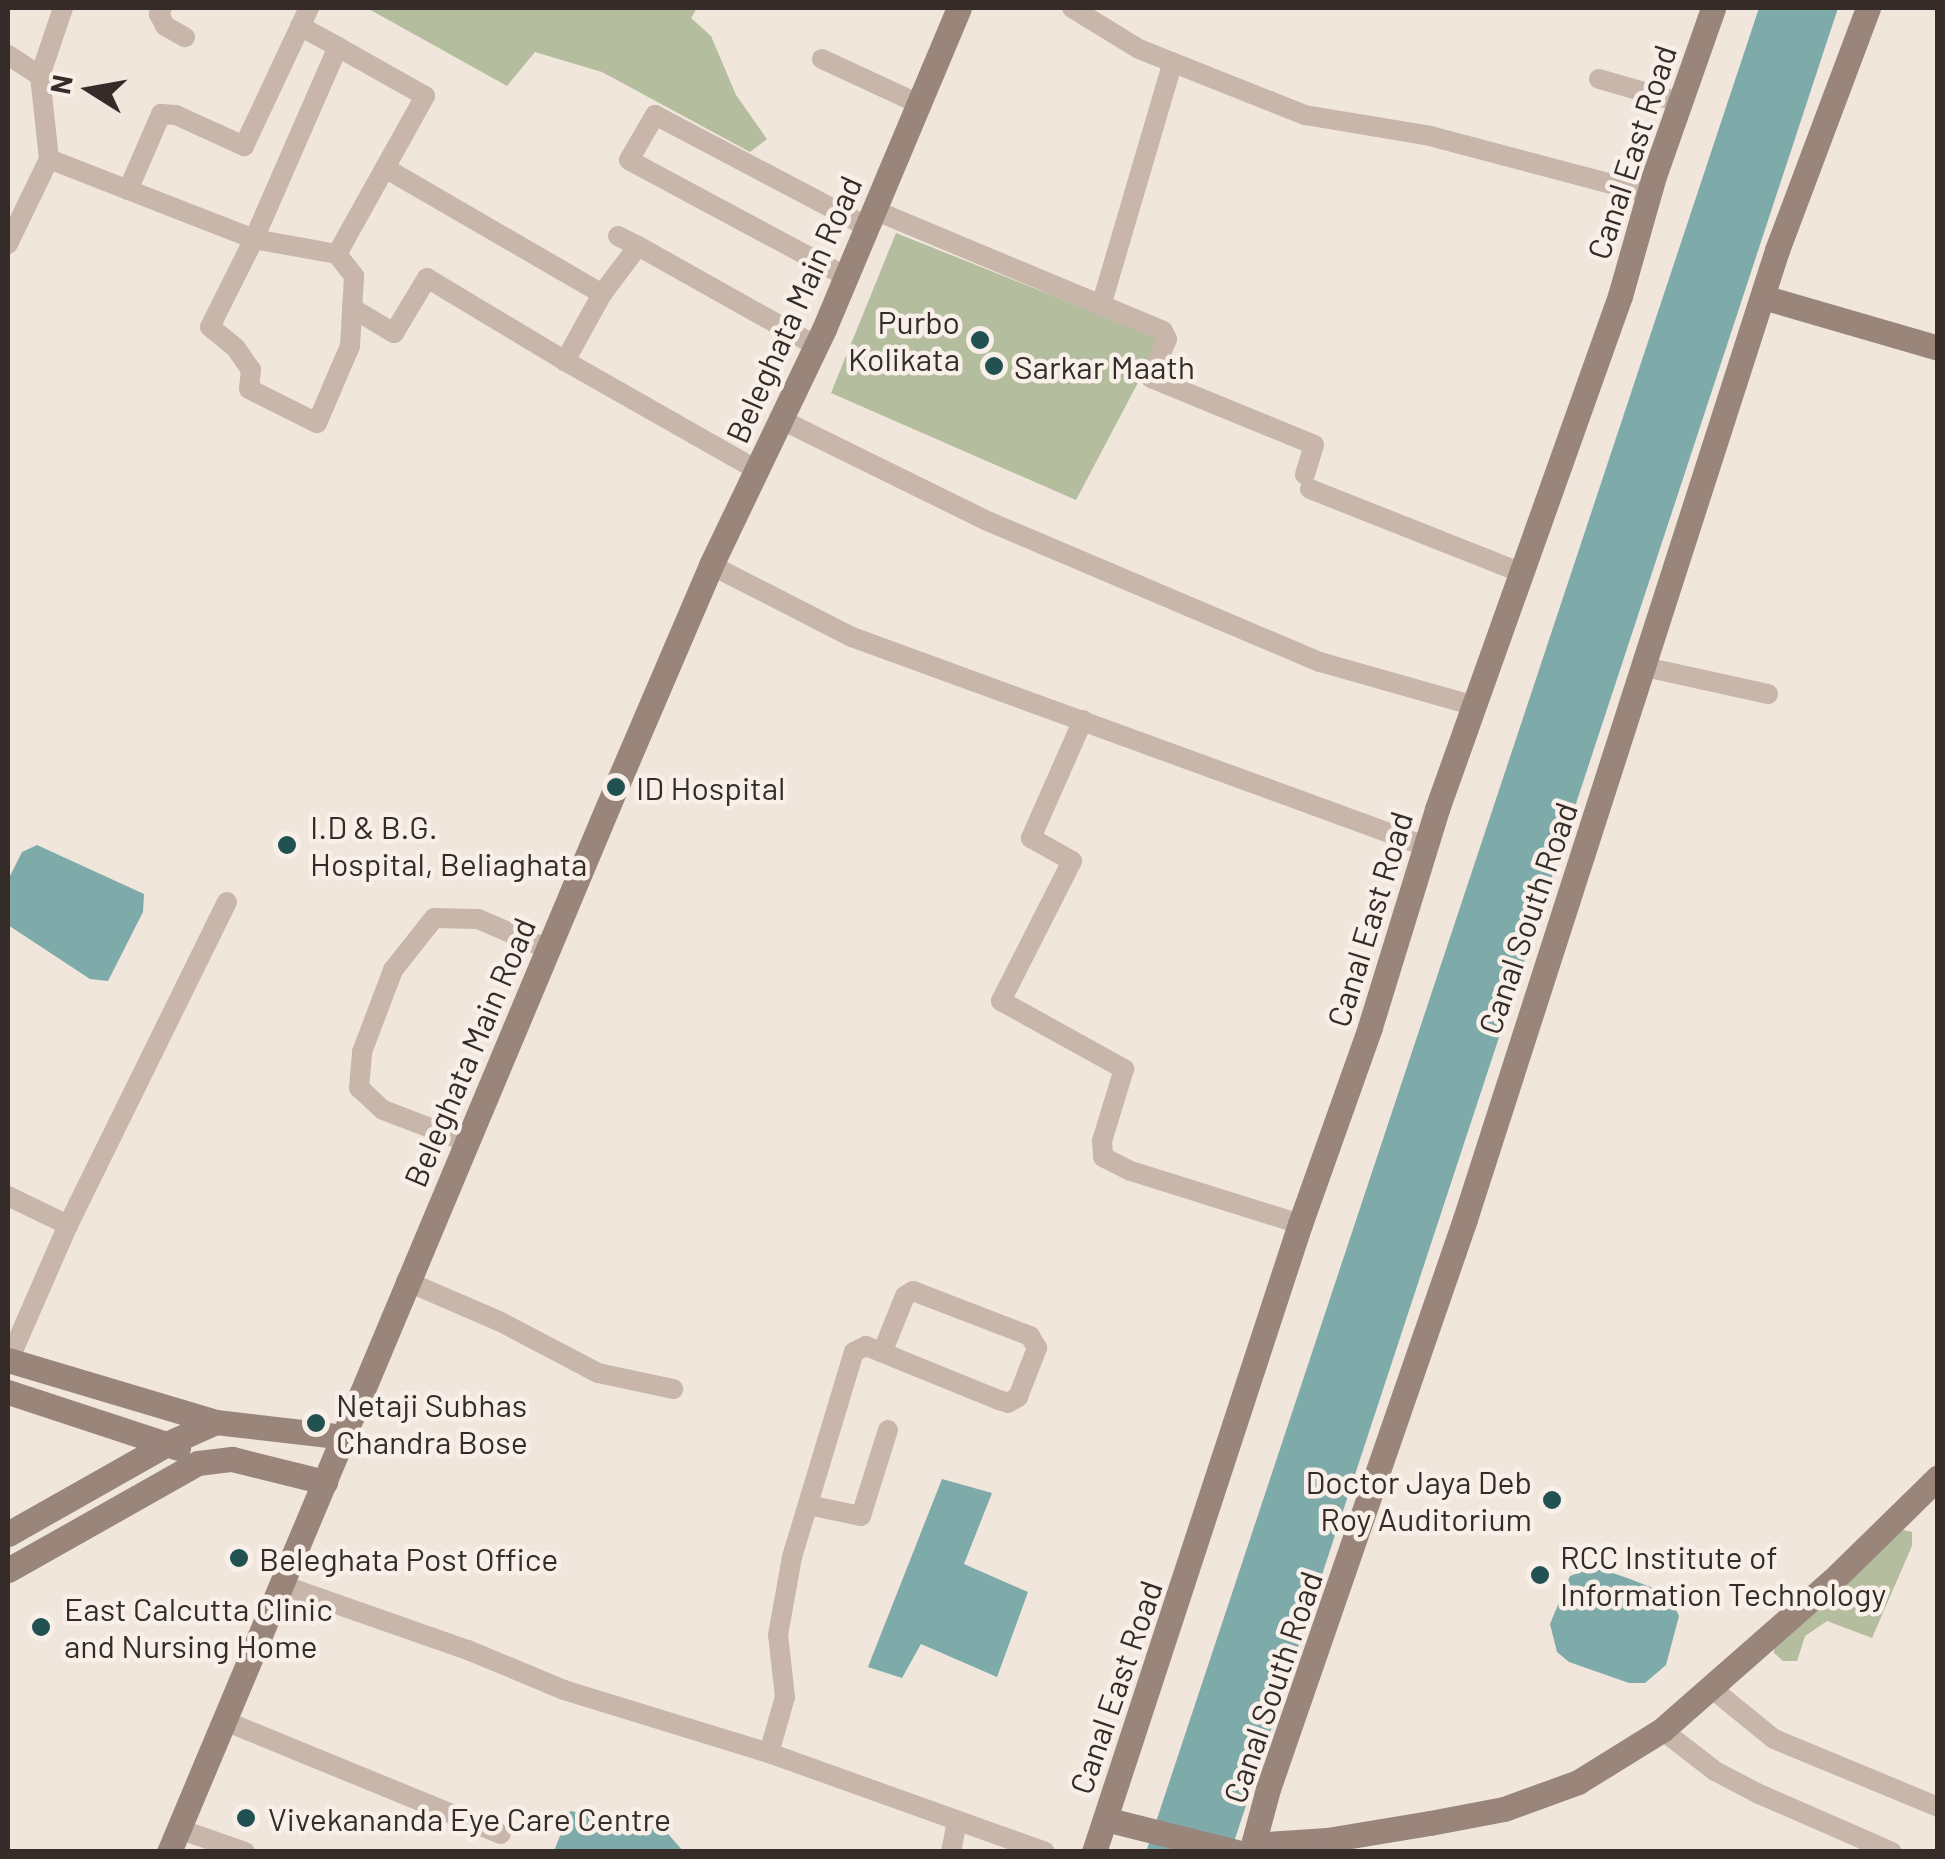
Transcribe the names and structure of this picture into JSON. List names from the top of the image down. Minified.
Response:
{"streets":{"main road":["Canal East Road","Beleghata Main Road","Canal South Road"]},"places":["Purbo Kolikata","Sarkar Maath","ID Hospital","I.D & B.G. Hospital, Beliaghata","Netaji Subhas Chandra Bose","Doctor Jaya Deb Roy Auditorium","Beleghata Post Office","RCC Institute of Information Technology","East Calcutta Clinic and Nursing Home","Vivekananda Eye Care Centre"],"north":"left"}
